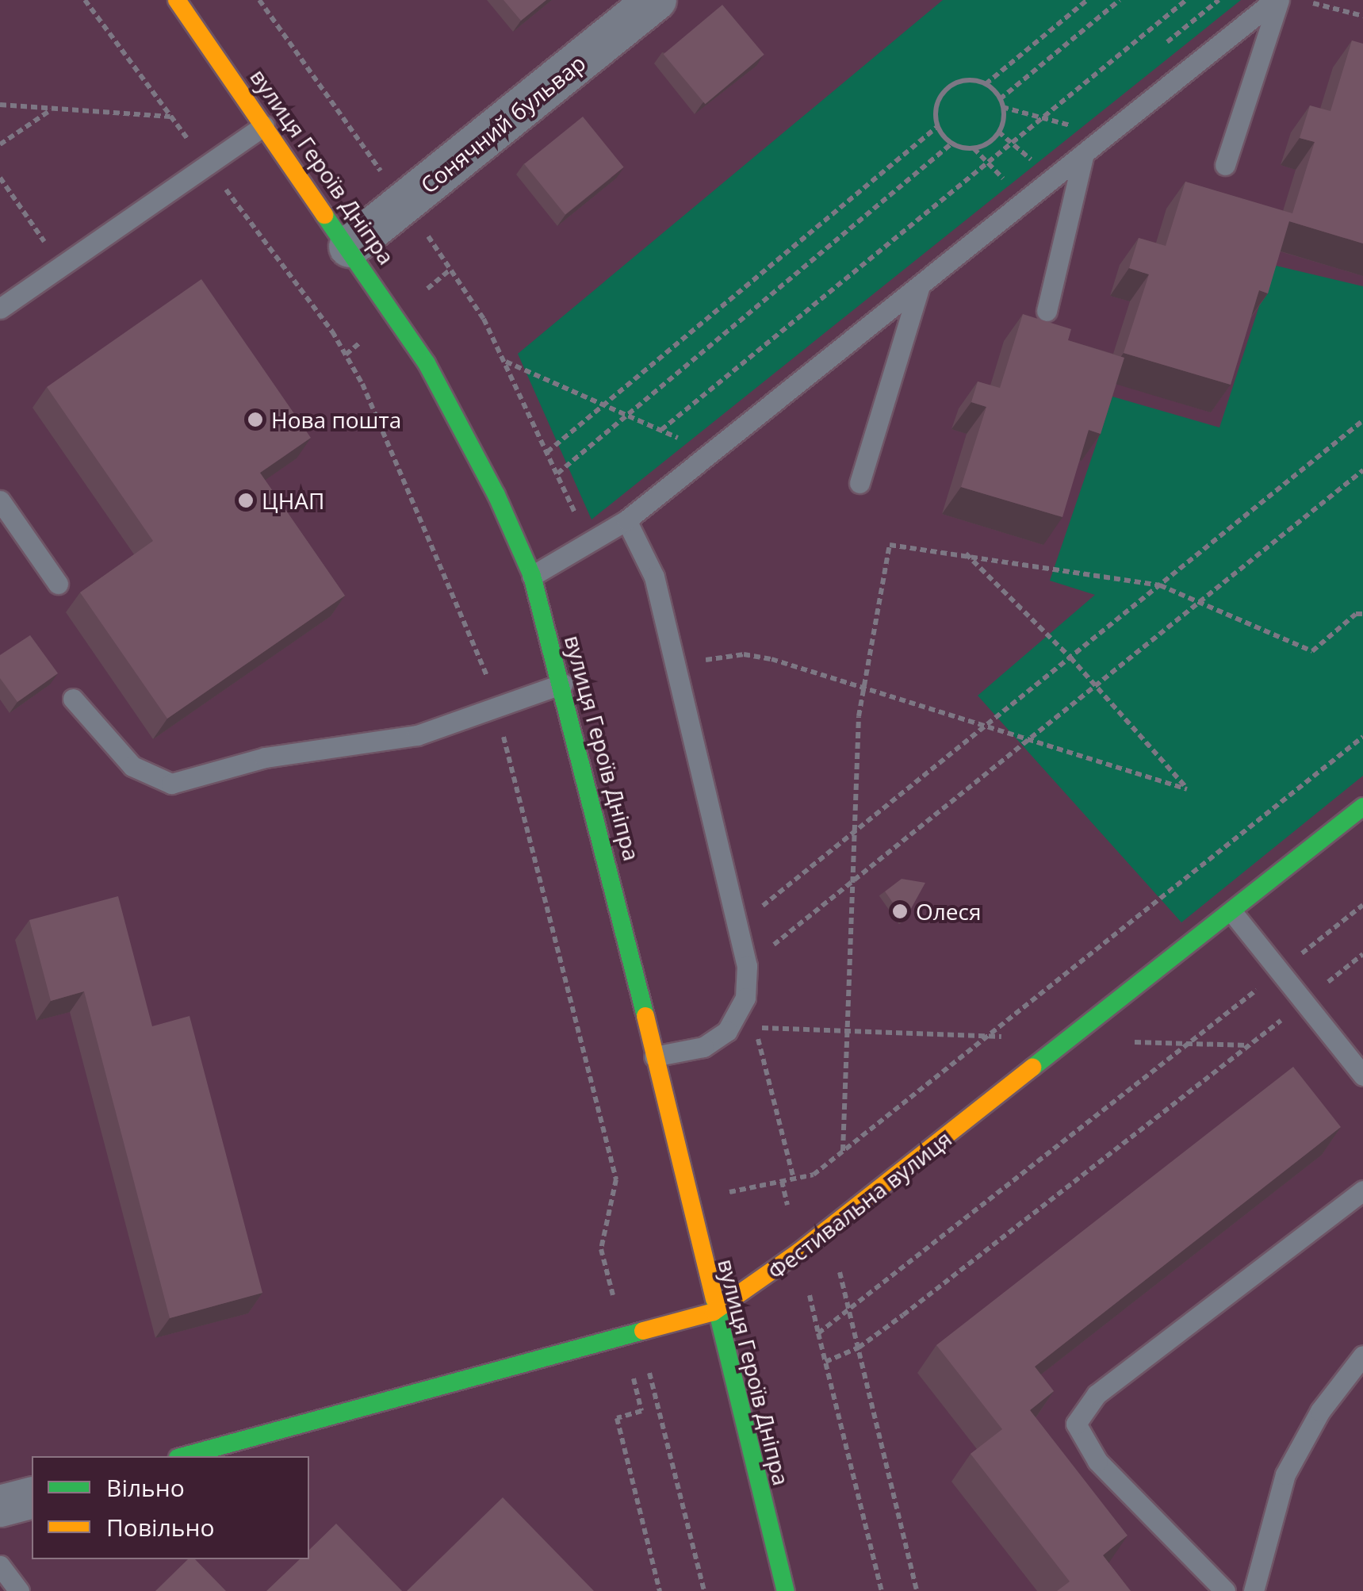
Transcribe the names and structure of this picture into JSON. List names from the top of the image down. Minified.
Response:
{"streets":{"street":["Сонячний бульвар","вулиця Героїв Дніпра","Фестивальна вулиця"]},"crossings":[["Сонячний бульвар","вулиця Героїв Дніпра"],["вулиця Героїв Дніпра","Фестивальна вулиця"]],"places":["Нова пошта","ЦНАП","Олеся"],"legend":["Вільно","Повільно"]}
